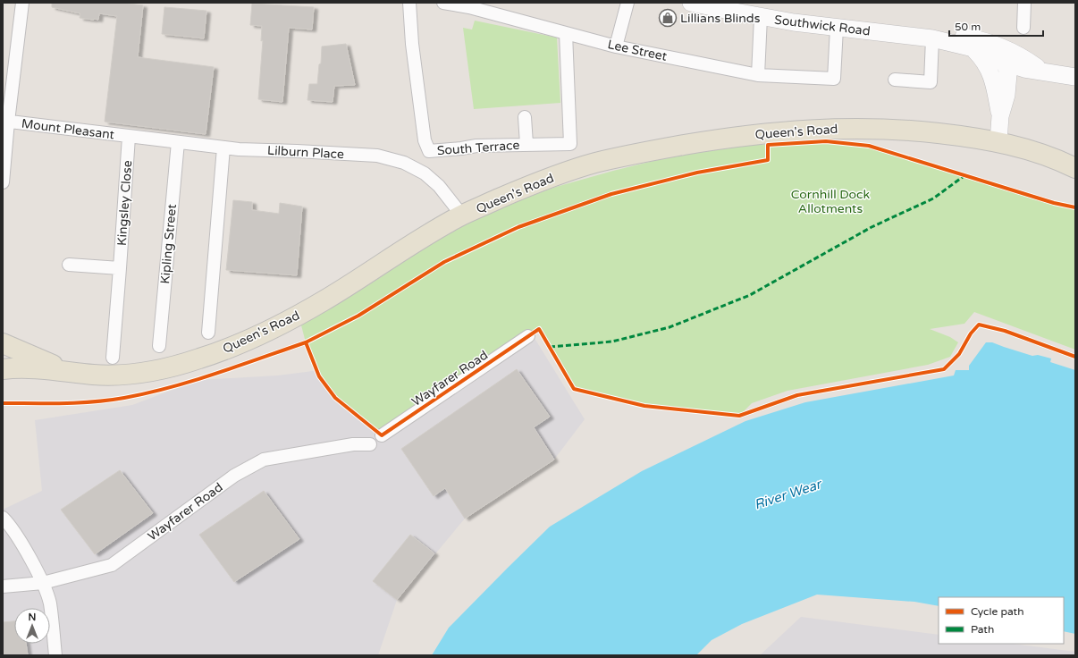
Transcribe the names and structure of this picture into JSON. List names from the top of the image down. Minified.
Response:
{"streets":{"main road":["Southwick Road","Queen's Road"],"street":["Lee Street","Mount Pleasant","South Terrace","Lilburn Place","Kingsley Close","Kipling Street","Wayfarer Road"]},"crossings":[["Southwick Road","Lee Street"],["Lee Street","South Terrace"],["Mount Pleasant","Lilburn Place"],["Mount Pleasant","Kingsley Close"],["Queen's Road","Lilburn Place"],["Lilburn Place","Kingsley Close"],["Lilburn Place","Kipling Street"]],"water":["River Wear"],"parks":["Cornhill Dock Allotments"],"places":{"shop":["Lillians Blinds"]},"legend":["Cycle path","Path"],"scale_bar":"50 m","north":"top"}
